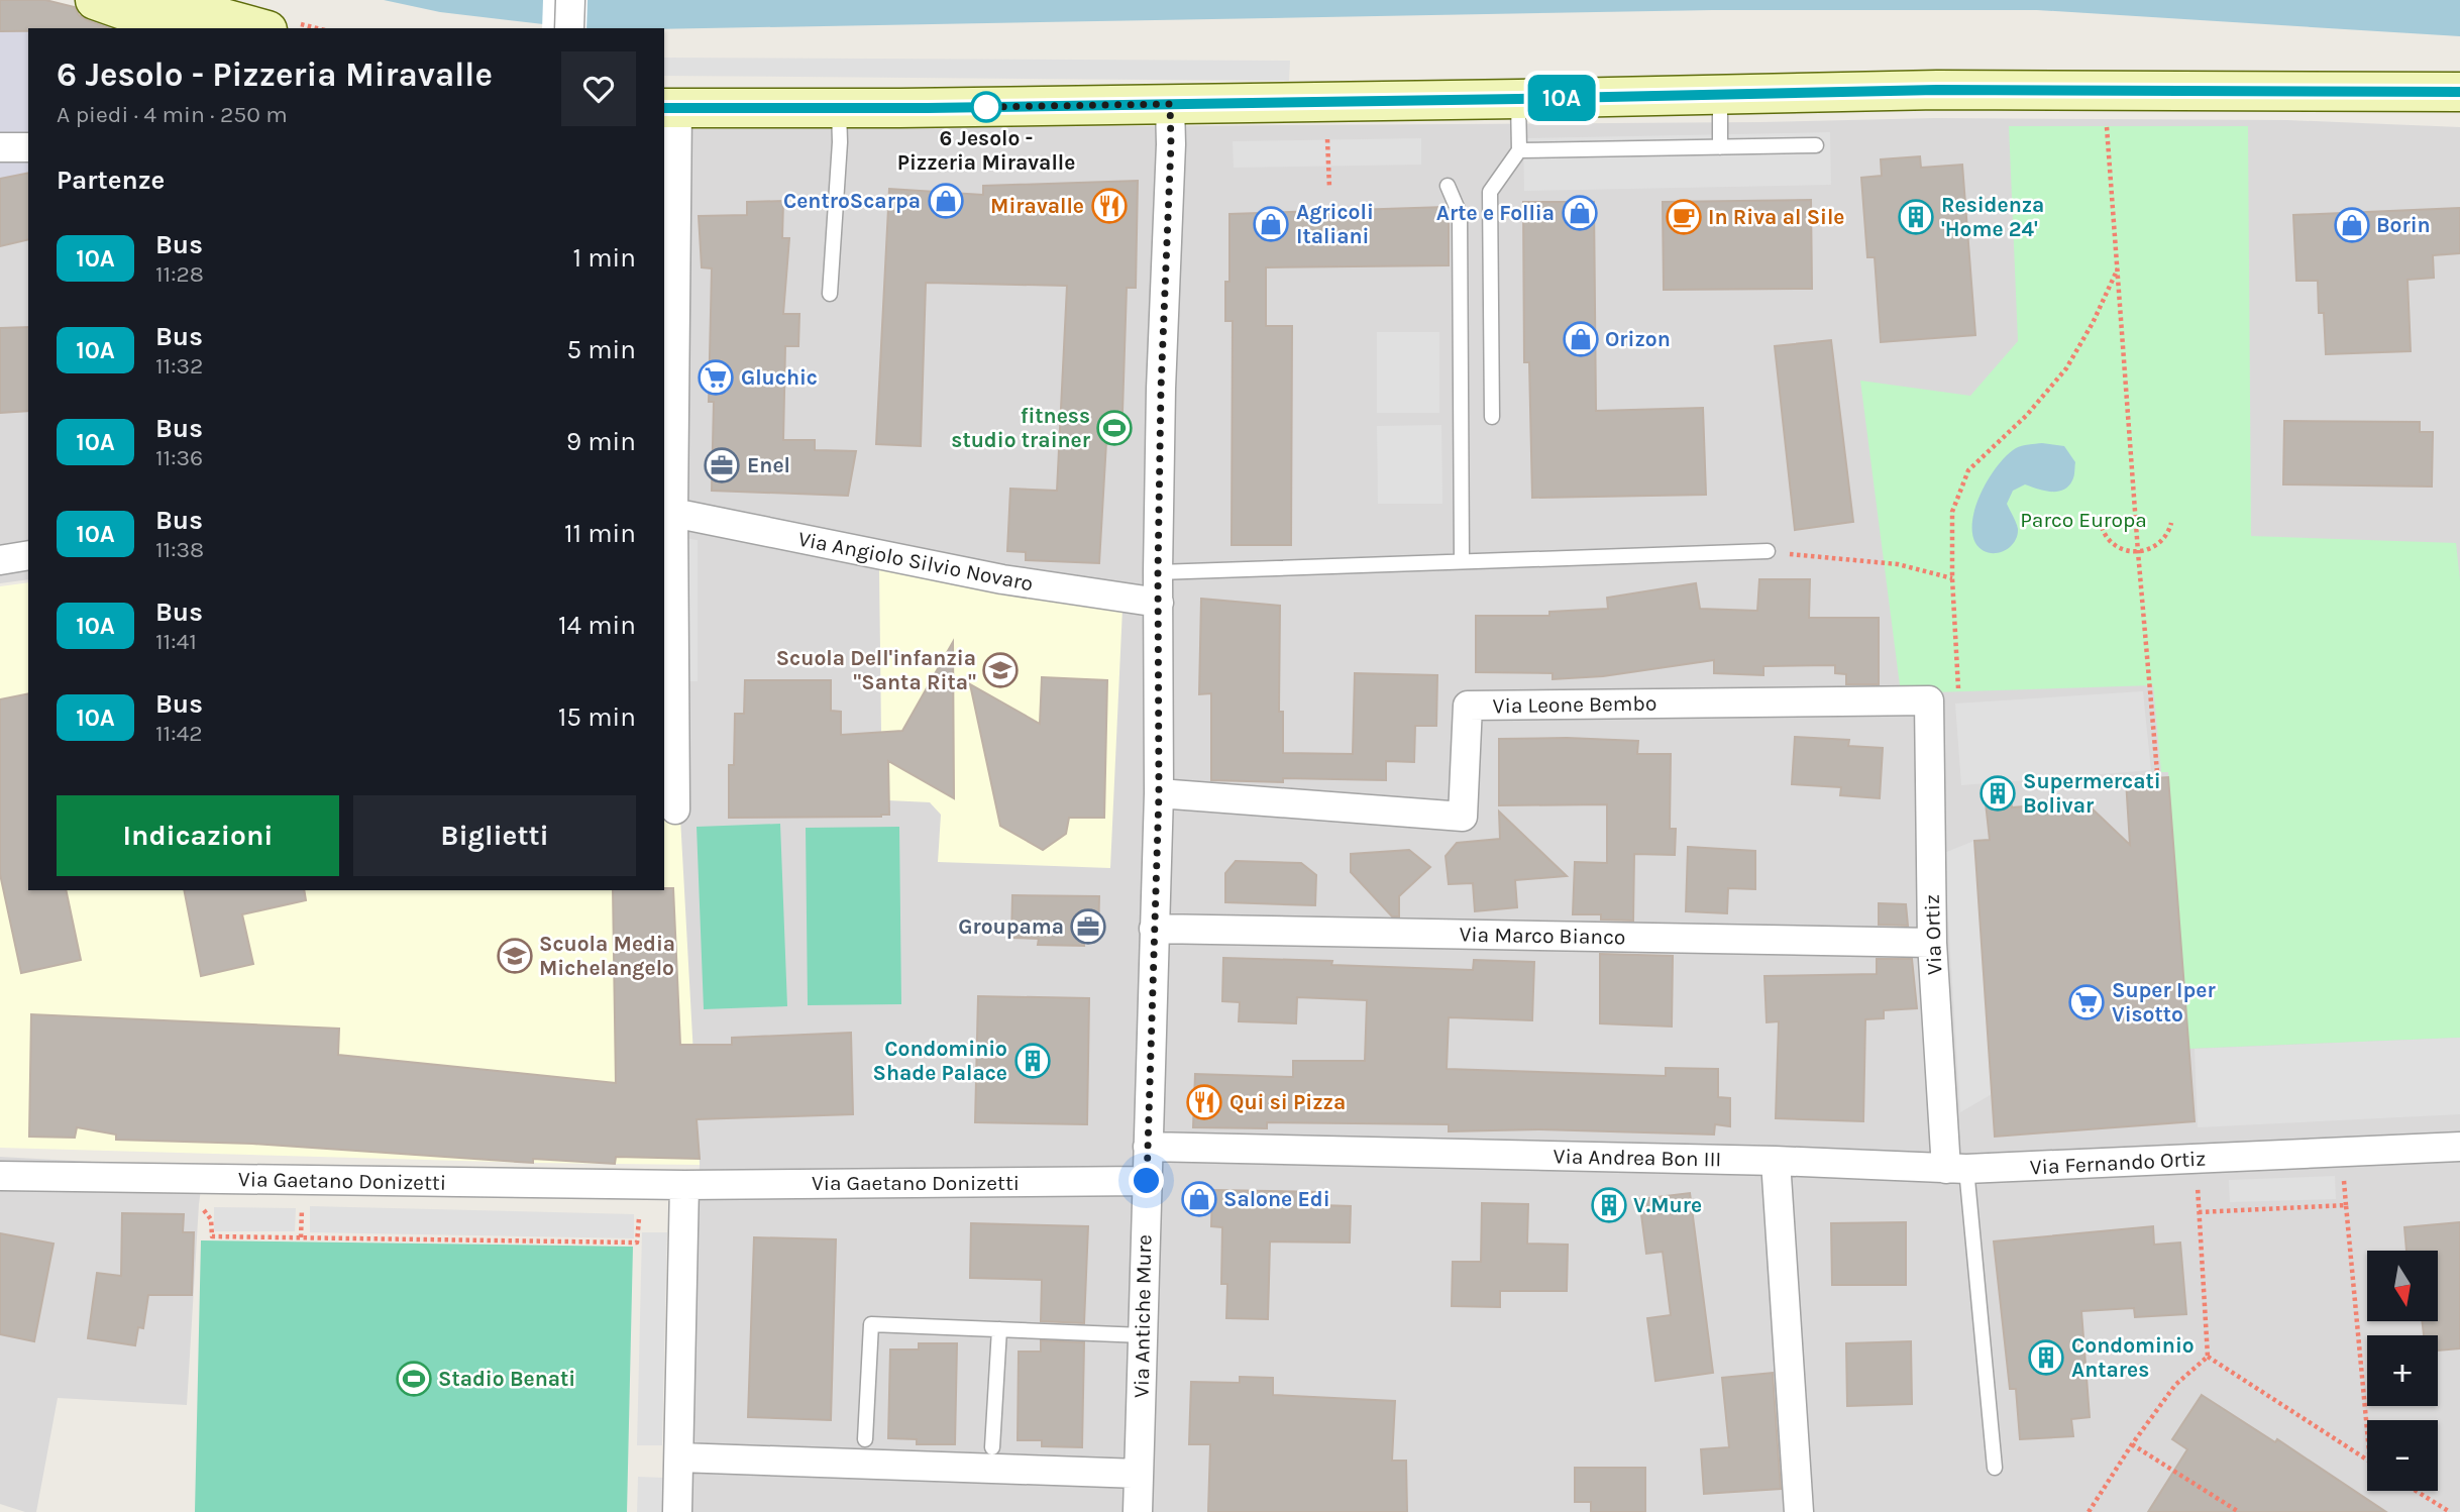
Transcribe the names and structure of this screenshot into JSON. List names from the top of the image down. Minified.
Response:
{"streets":{"street":["Via Angiolo Silvio Novaro","Via Leone Bembo","Via Ortiz","Via Marco Bianco","Via Andrea Bon III","Via Fernando Ortiz","Via Gaetano Donizetti","Via Antiche Mure"]},"crossings":[["Via Angiolo Silvio Novaro","Via Antiche Mure"],["Via Leone Bembo","Via Ortiz"],["Via Leone Bembo","Via Antiche Mure"],["Via Ortiz","Via Marco Bianco"],["Via Ortiz","Via Fernando Ortiz"],["Via Marco Bianco","Via Antiche Mure"],["Via Andrea Bon III","Via Fernando Ortiz"],["Via Andrea Bon III","Via Antiche Mure"],["Via Gaetano Donizetti","Via Antiche Mure"]],"parks":["Parco Europa"],"places":{"other":["6 Jesolo - Pizzeria Miravalle"],"shop":["CentroScarpa","Arte e Follia","Agricoli Italiani","Borin","Orizon","Salone Edi"],"restaurant":["Miravalle","Qui si Pizza"],"cafe":["In Riva al Sile"],"building":["Residenza 'Home 24'","Supermercati Bolivar","Condominio Shade Palace","V.Mure","Condominio Antares"],"supermarket":["Gluchic","Super Iper Visotto"],"sports":["fitness studio trainer","Stadio Benati"],"office":["Enel","Groupama"],"school or university":["Scuola Dell'infanzia \"Santa Rita\"","Scuola Media Michelangelo"]},"lines":["bus line 10A"],"north":"bottom","page":{"on_map":"10A","heading":[["6 Jesolo - Pizzeria Miravalle","A piedi · 4 min · 250 m"],"Partenze"],"list":[{"mark":"10A","name":"Bus","note":"11:28","value":"1 min"},{"mark":"10A","name":"Bus","note":"11:32","value":"5 min"},{"mark":"10A","name":"Bus","note":"11:36","value":"9 min"},{"mark":"10A","name":"Bus","note":"11:38","value":"11 min"},{"mark":"10A","name":"Bus","note":"11:41","value":"14 min"},{"mark":"10A","name":"Bus","note":"11:42","value":"15 min"}],"buttons":["Indicazioni","Biglietti"],"map_buttons":["+","−"]}}
